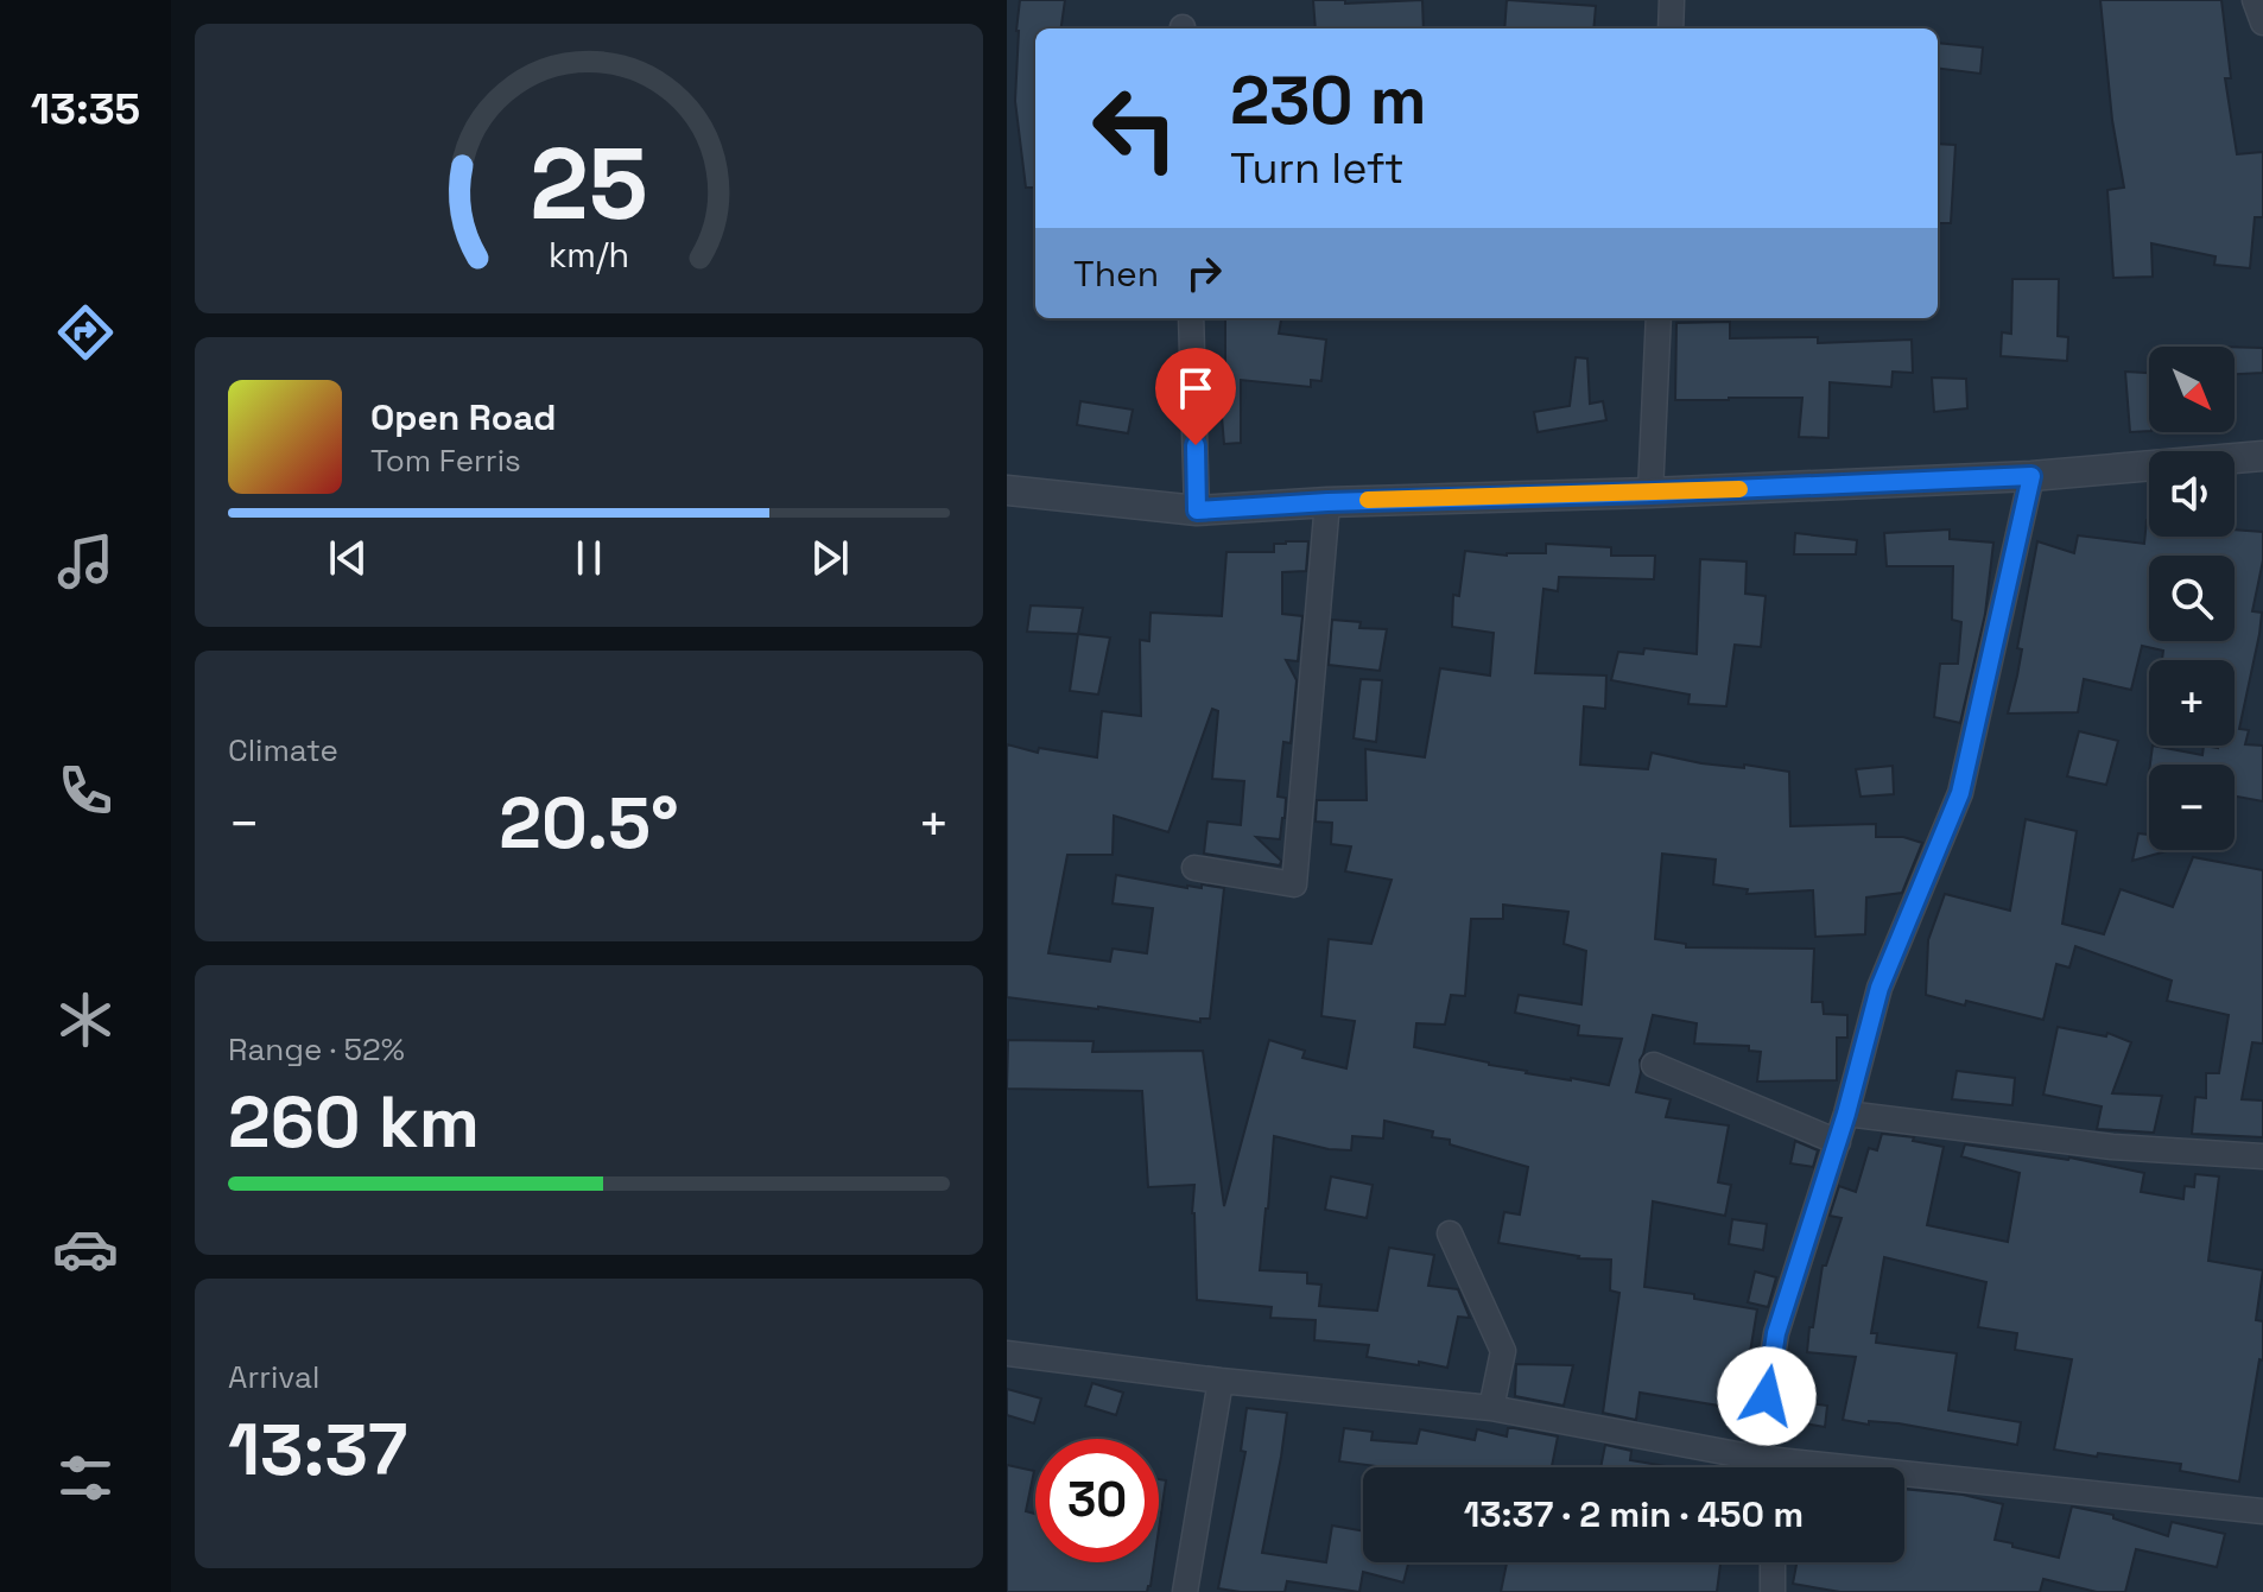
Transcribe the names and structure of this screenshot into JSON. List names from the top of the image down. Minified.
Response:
{"north":"bottom right","page":{"tabs":"13:35","turn":["230 m","Turn left"],"then":"Then","map_buttons":["+","−"],"song":["Open Road","Tom Ferris"],"tile":["Climate",["Range · 52%","260 km"],["Arrival","13:37"]],"heat":["−","20.5°","+"],"limit":"30","trip":"13:37 · 2 min · 450 m","gauge":["25","km/h"]}}
